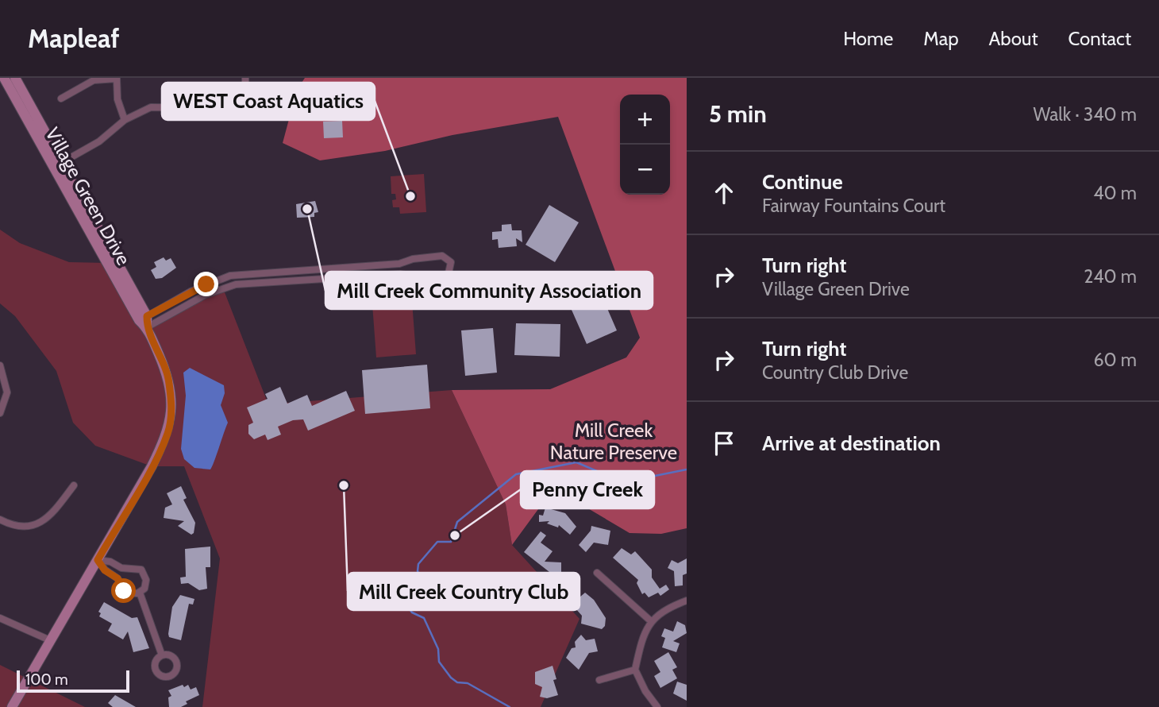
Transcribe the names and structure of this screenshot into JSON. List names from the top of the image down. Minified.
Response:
{"streets":{"street":["Village Green Drive"]},"parks":["Mill Creek Nature Preserve"],"places":["WEST Coast Aquatics","Mill Creek Community Association","Mill Creek Country Club","Penny Creek"],"scale_bar":"100 m","page":{"header":"Mapleaf","nav":["Home","Map","About","Contact"],"heading":["5 min","Walk · 340 m"],"map_buttons":["+","−"],"list":[["Continue","Fairway Fountains Court","40 m"],["Turn right","Village Green Drive","240 m"],["Turn right","Country Club Drive","60 m"],"Arrive at destination"],"scale":"100 m"}}
